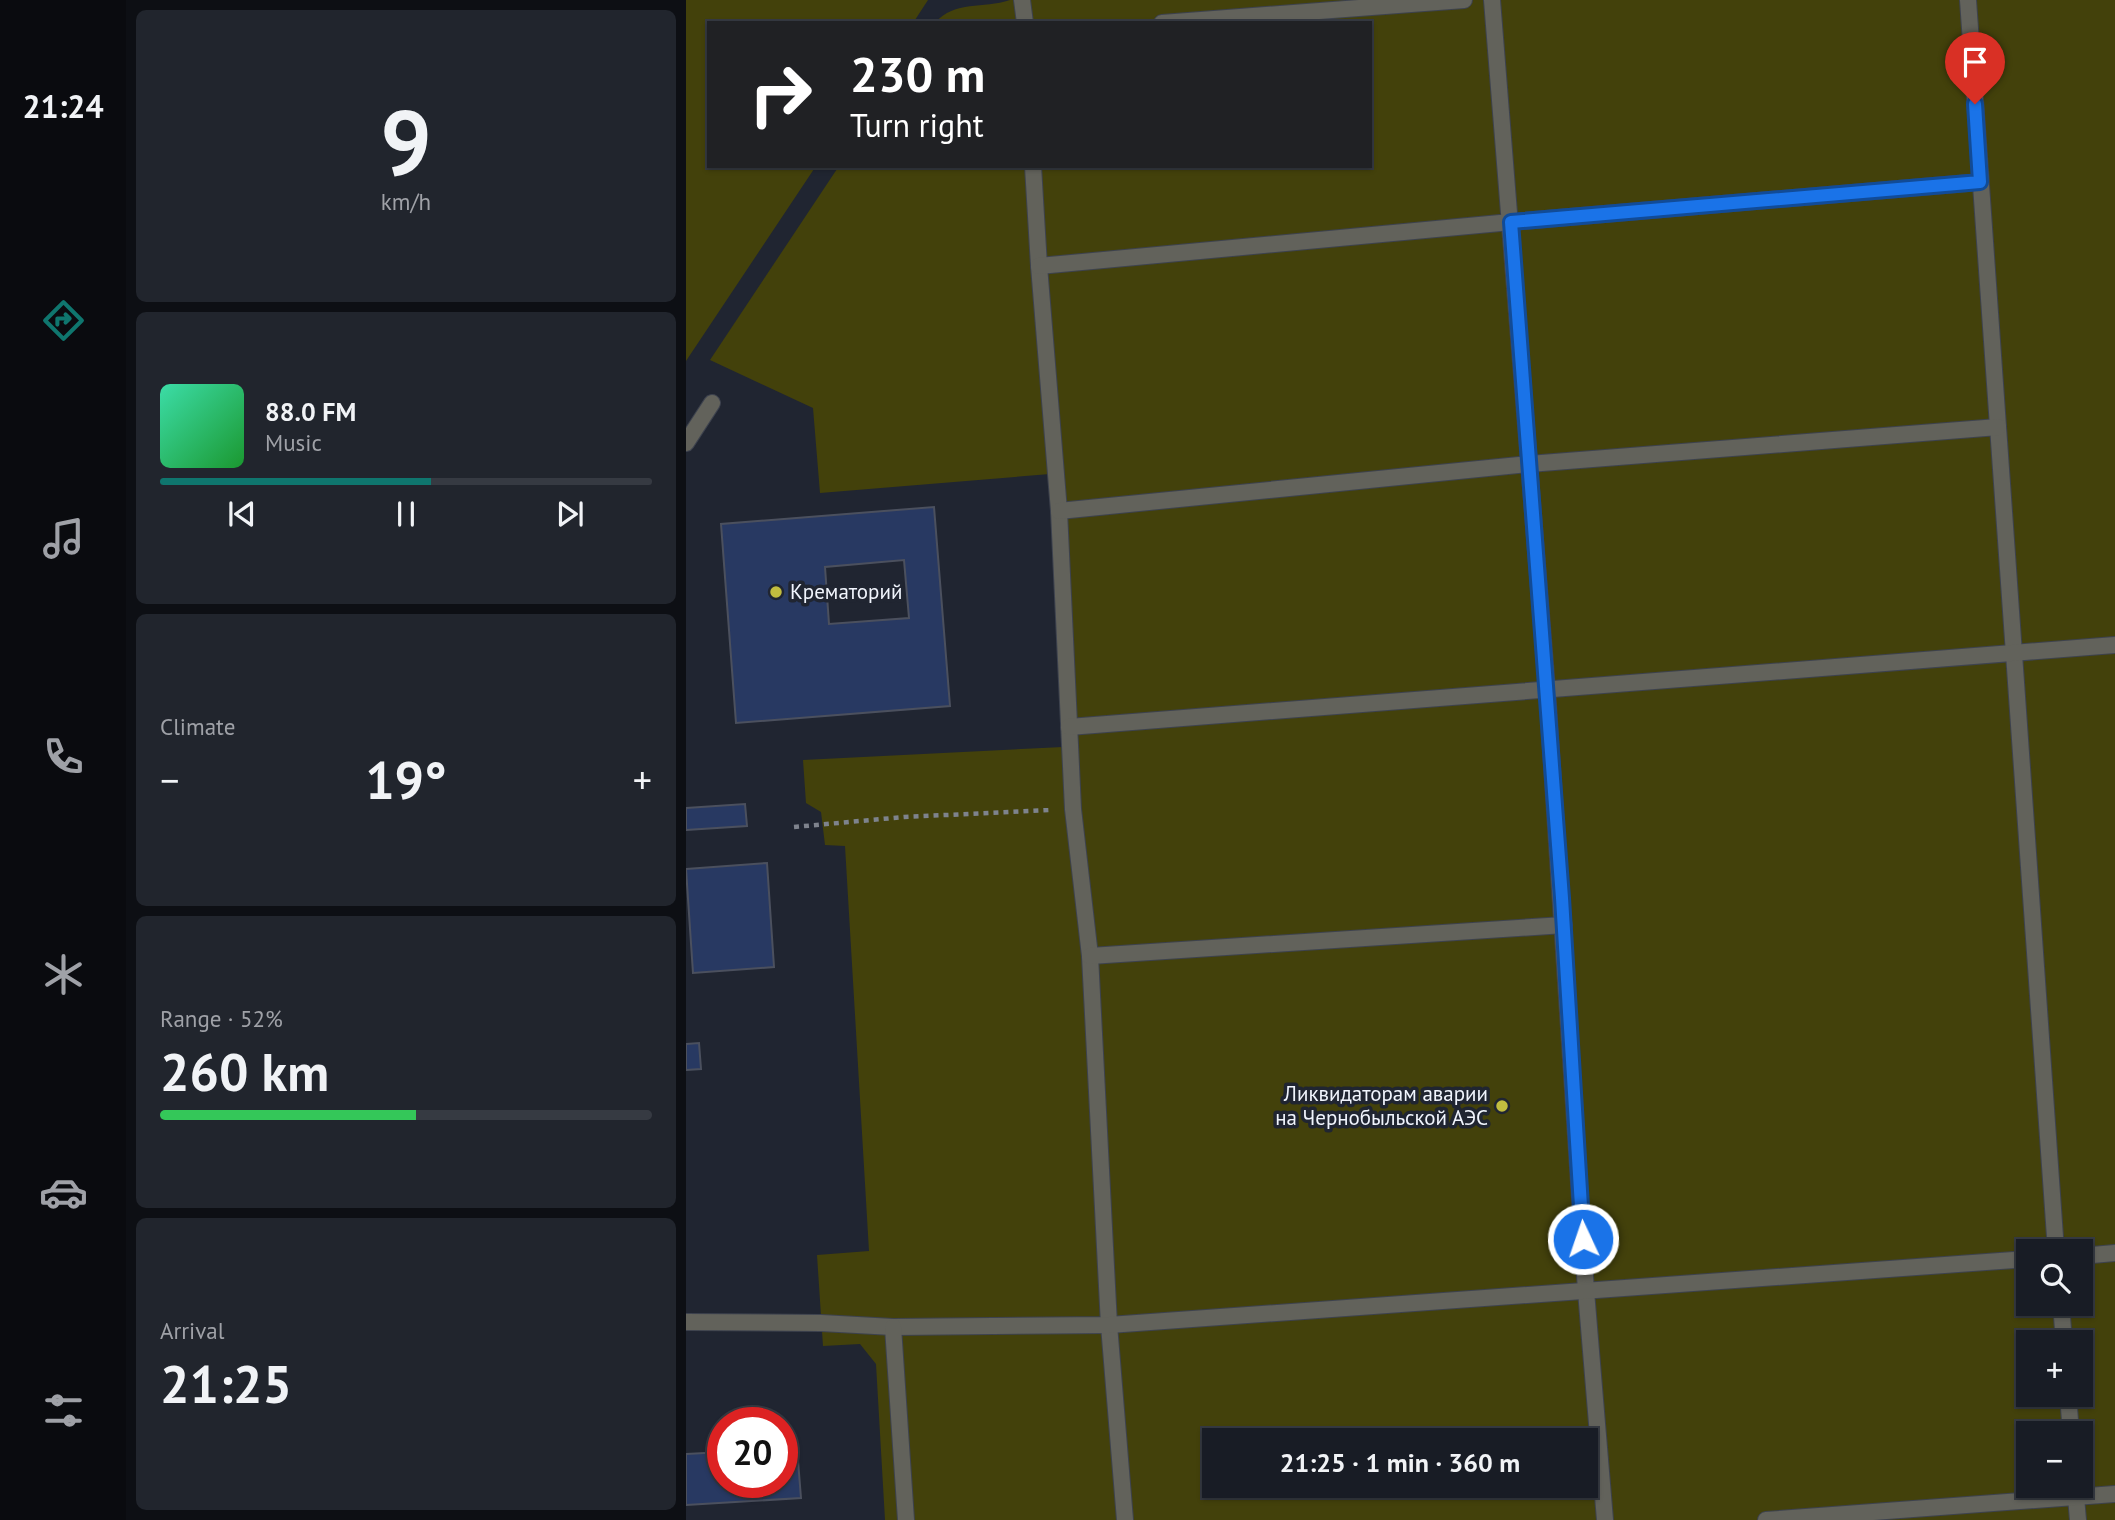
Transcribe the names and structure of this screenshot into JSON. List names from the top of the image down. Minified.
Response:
{"places":["Крематорий","Ликвидаторам аварии на Чернобыльской АЭС"],"page":{"tabs":"21:24","tile":[["9","km/h"],"Climate",["Range · 52%","260 km"],["Arrival","21:25"]],"turn":["230 m","Turn right"],"song":["88.0 FM","Music"],"heat":["−","19°","+"],"map_buttons":["+","−"],"limit":"20","trip":"21:25 · 1 min · 360 m"}}
